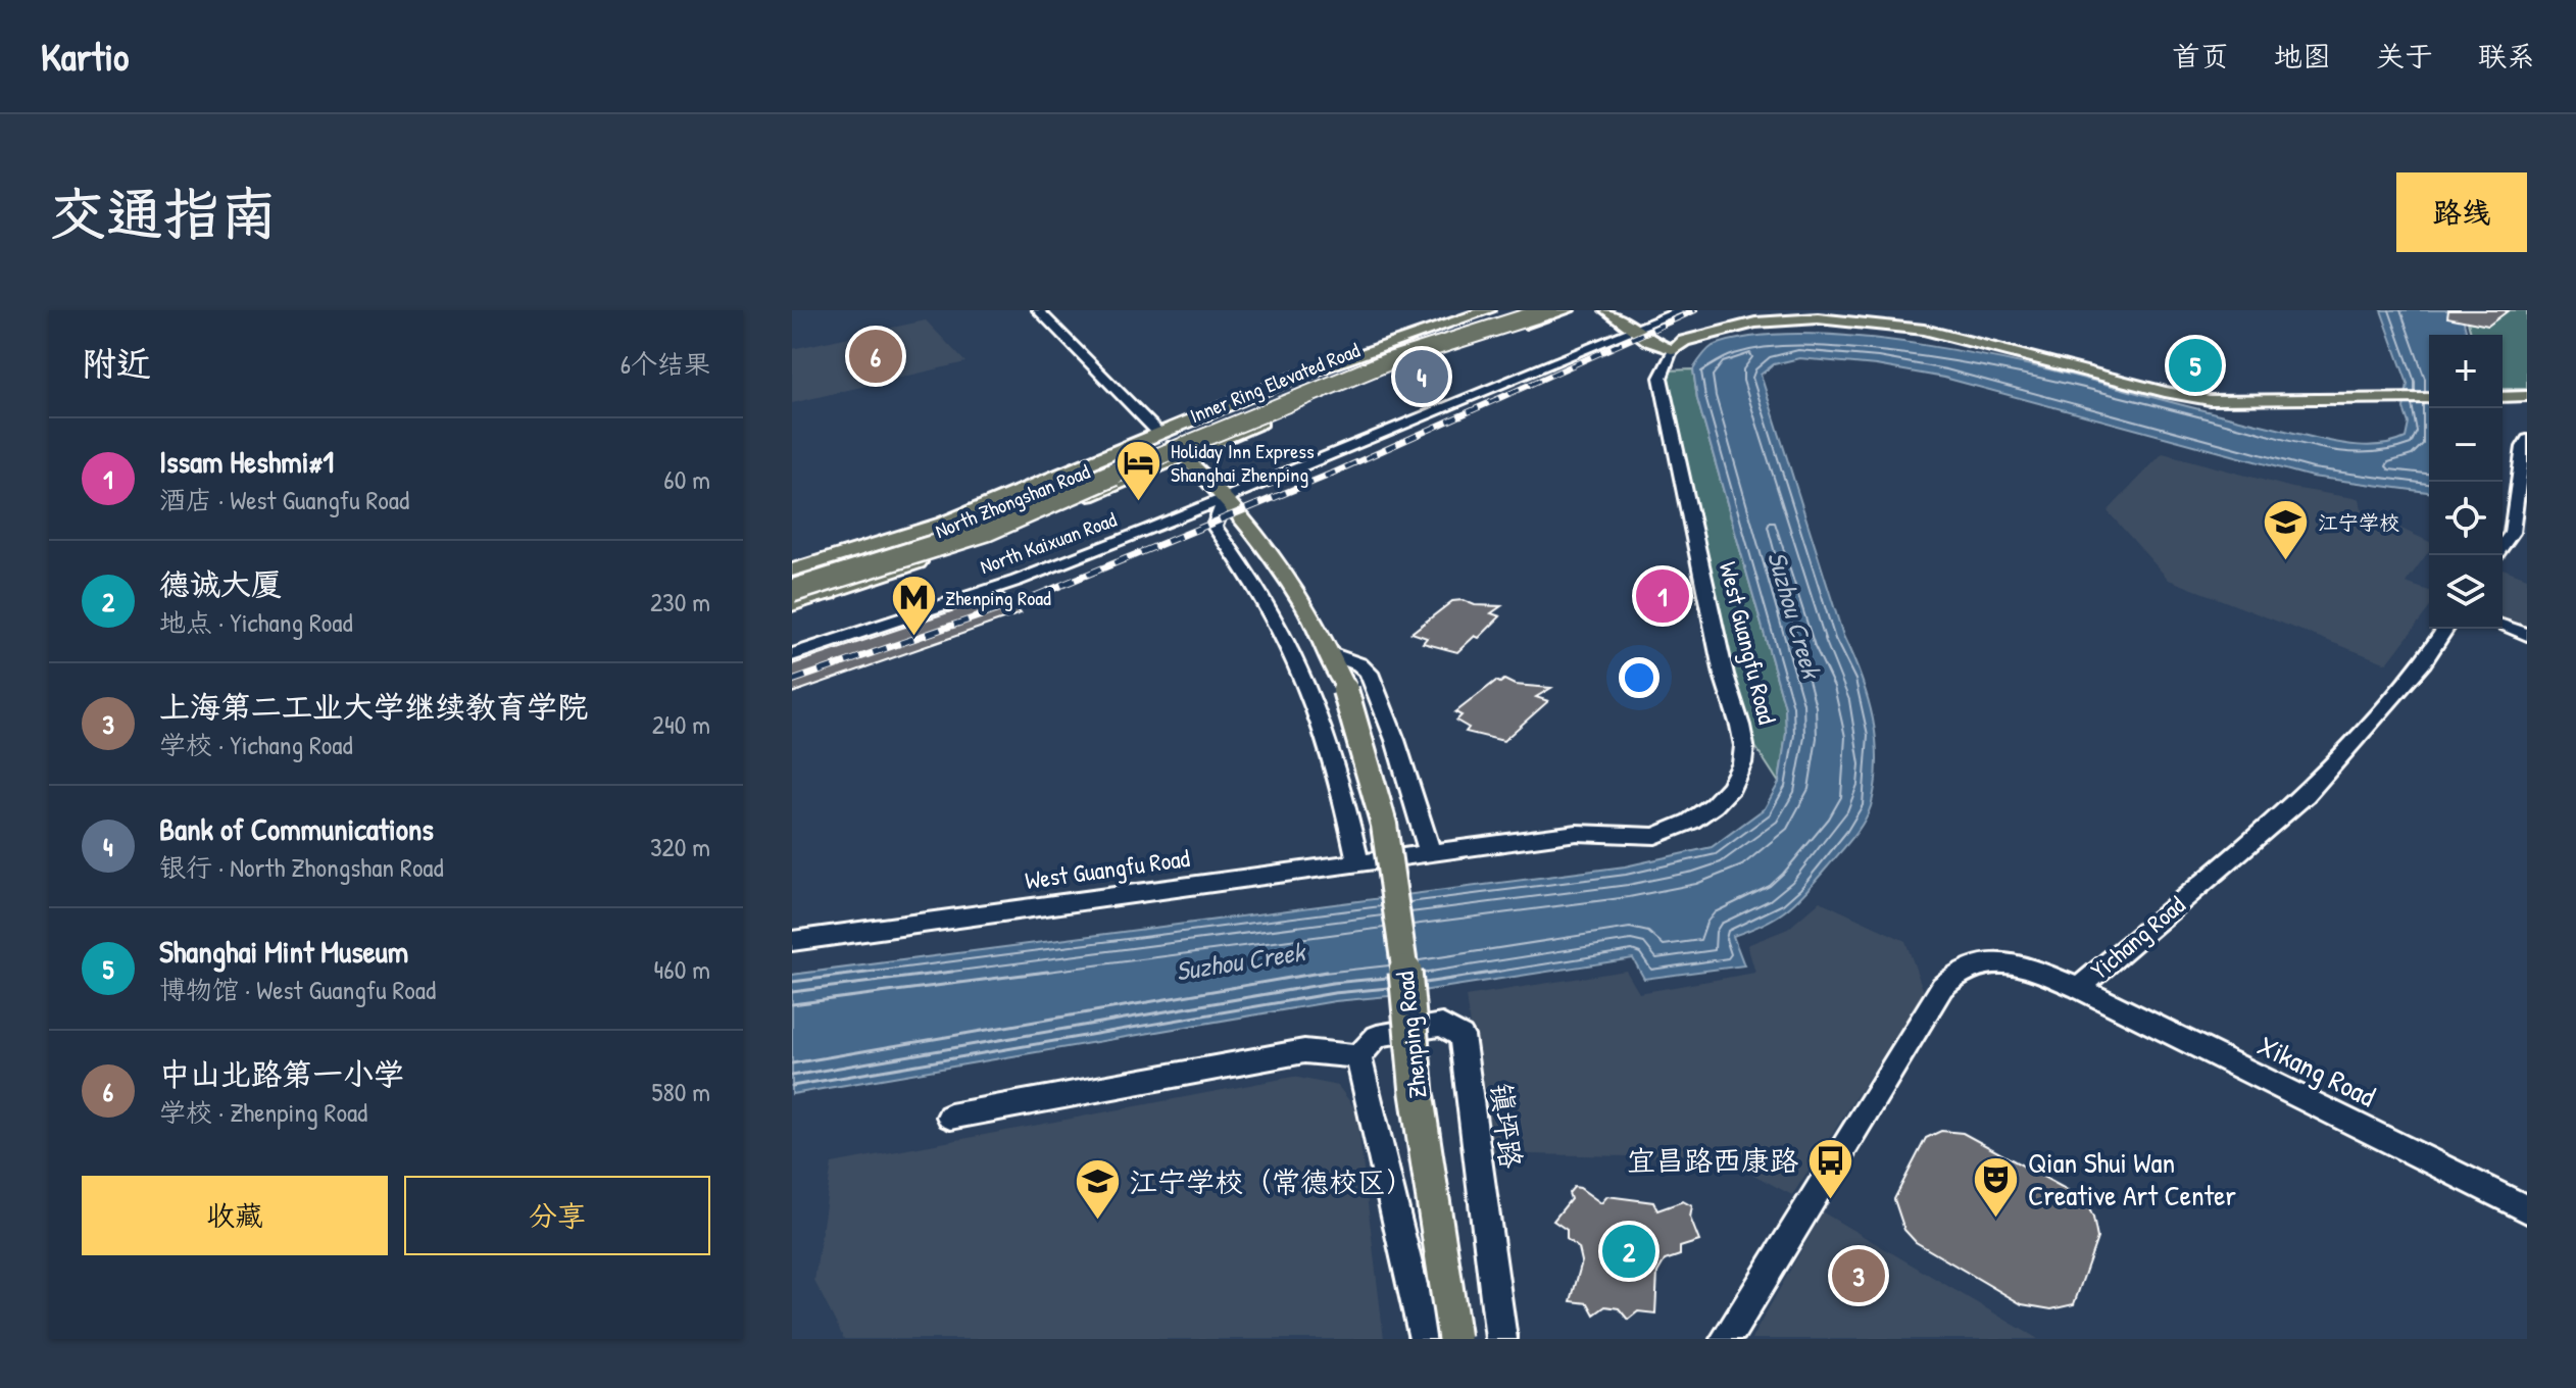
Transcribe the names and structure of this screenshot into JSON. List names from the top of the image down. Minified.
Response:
{"streets":{"highway":["Inner Ring Elevated Road"],"main road":["North Zhongshan Road","Zhenping Road"],"street":["North Kaixuan Road","West Guangfu Road","Yichang Road","Xikang Road","镇坪路"]},"crossings":[["North Zhongshan Road","Zhenping Road"],["North Kaixuan Road","Zhenping Road"],["Yichang Road","Xikang Road"],["Zhenping Road","镇坪路"]],"water":["Suzhou Creek"],"places":{"hotel":["Holiday Inn Express Shanghai Zhenping"],"school or university":["江宁学校","江宁学校（常德校区）"],"metro station":["Zhenping Road"],"bus stop":["宜昌路西康路"],"theatre":["Qian Shui Wan Creative Art Center"]},"page":{"header":"Kartio","nav":["首页","地图","关于","联系"],"buttons":["路线",["收藏","分享"]],"title":"交通指南","heading":["附近","6个结果"],"pins":["6","5","4","1","2","3"],"map_buttons":["+","−"],"list":[{"mark":"1","name":"Issam Heshmi#1","note":"酒店 · West Guangfu Road","value":"60 m"},{"mark":"2","name":"德诚大厦","note":"地点 · Yichang Road","value":"230 m"},{"mark":"3","name":"上海第二工业大学继续教育学院","note":"学校 · Yichang Road","value":"240 m"},{"mark":"4","name":"Bank of Communications","note":"银行 · North Zhongshan Road","value":"320 m"},{"mark":"5","name":"Shanghai Mint Museum","note":"博物馆 · West Guangfu Road","value":"460 m"},{"mark":"6","name":"中山北路第一小学","note":"学校 · Zhenping Road","value":"580 m"}]}}
